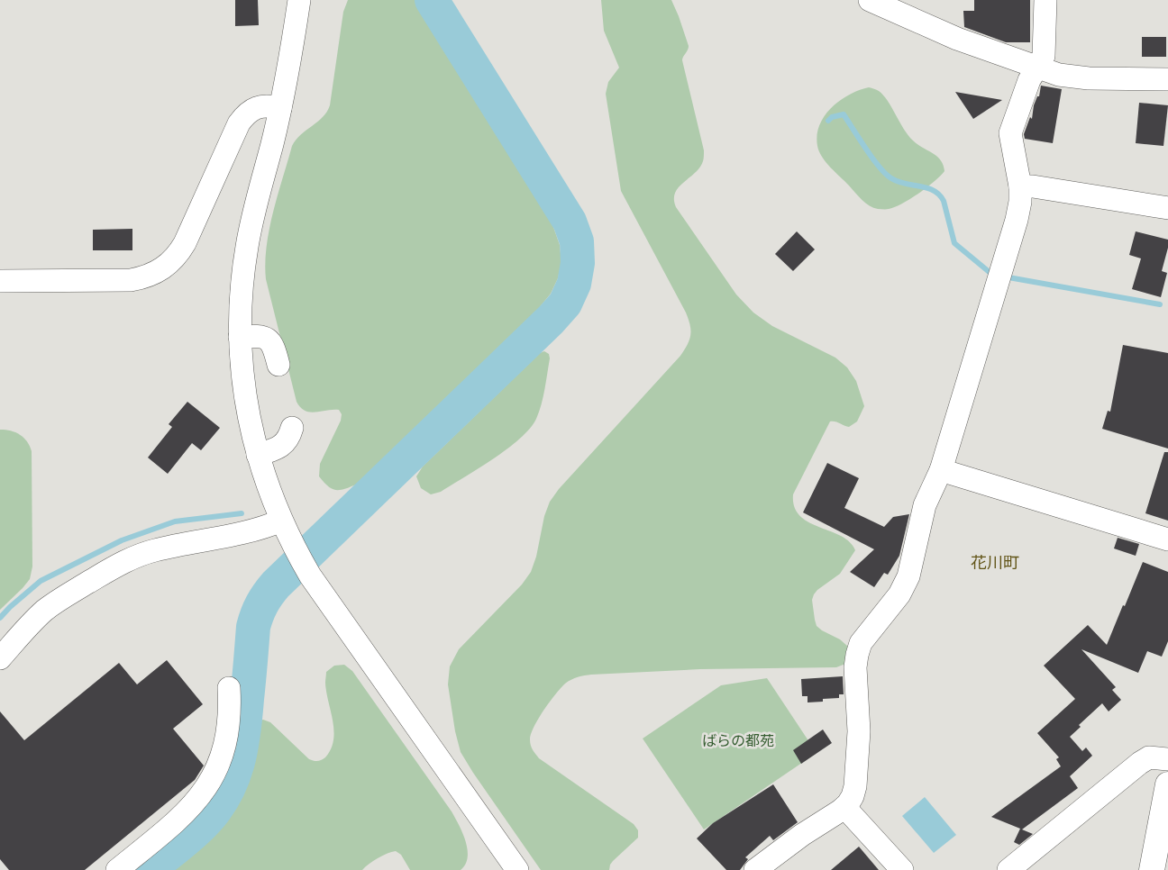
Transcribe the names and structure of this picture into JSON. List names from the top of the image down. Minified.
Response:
{"districts":["花川町"],"parks":["ばらの都苑"]}
